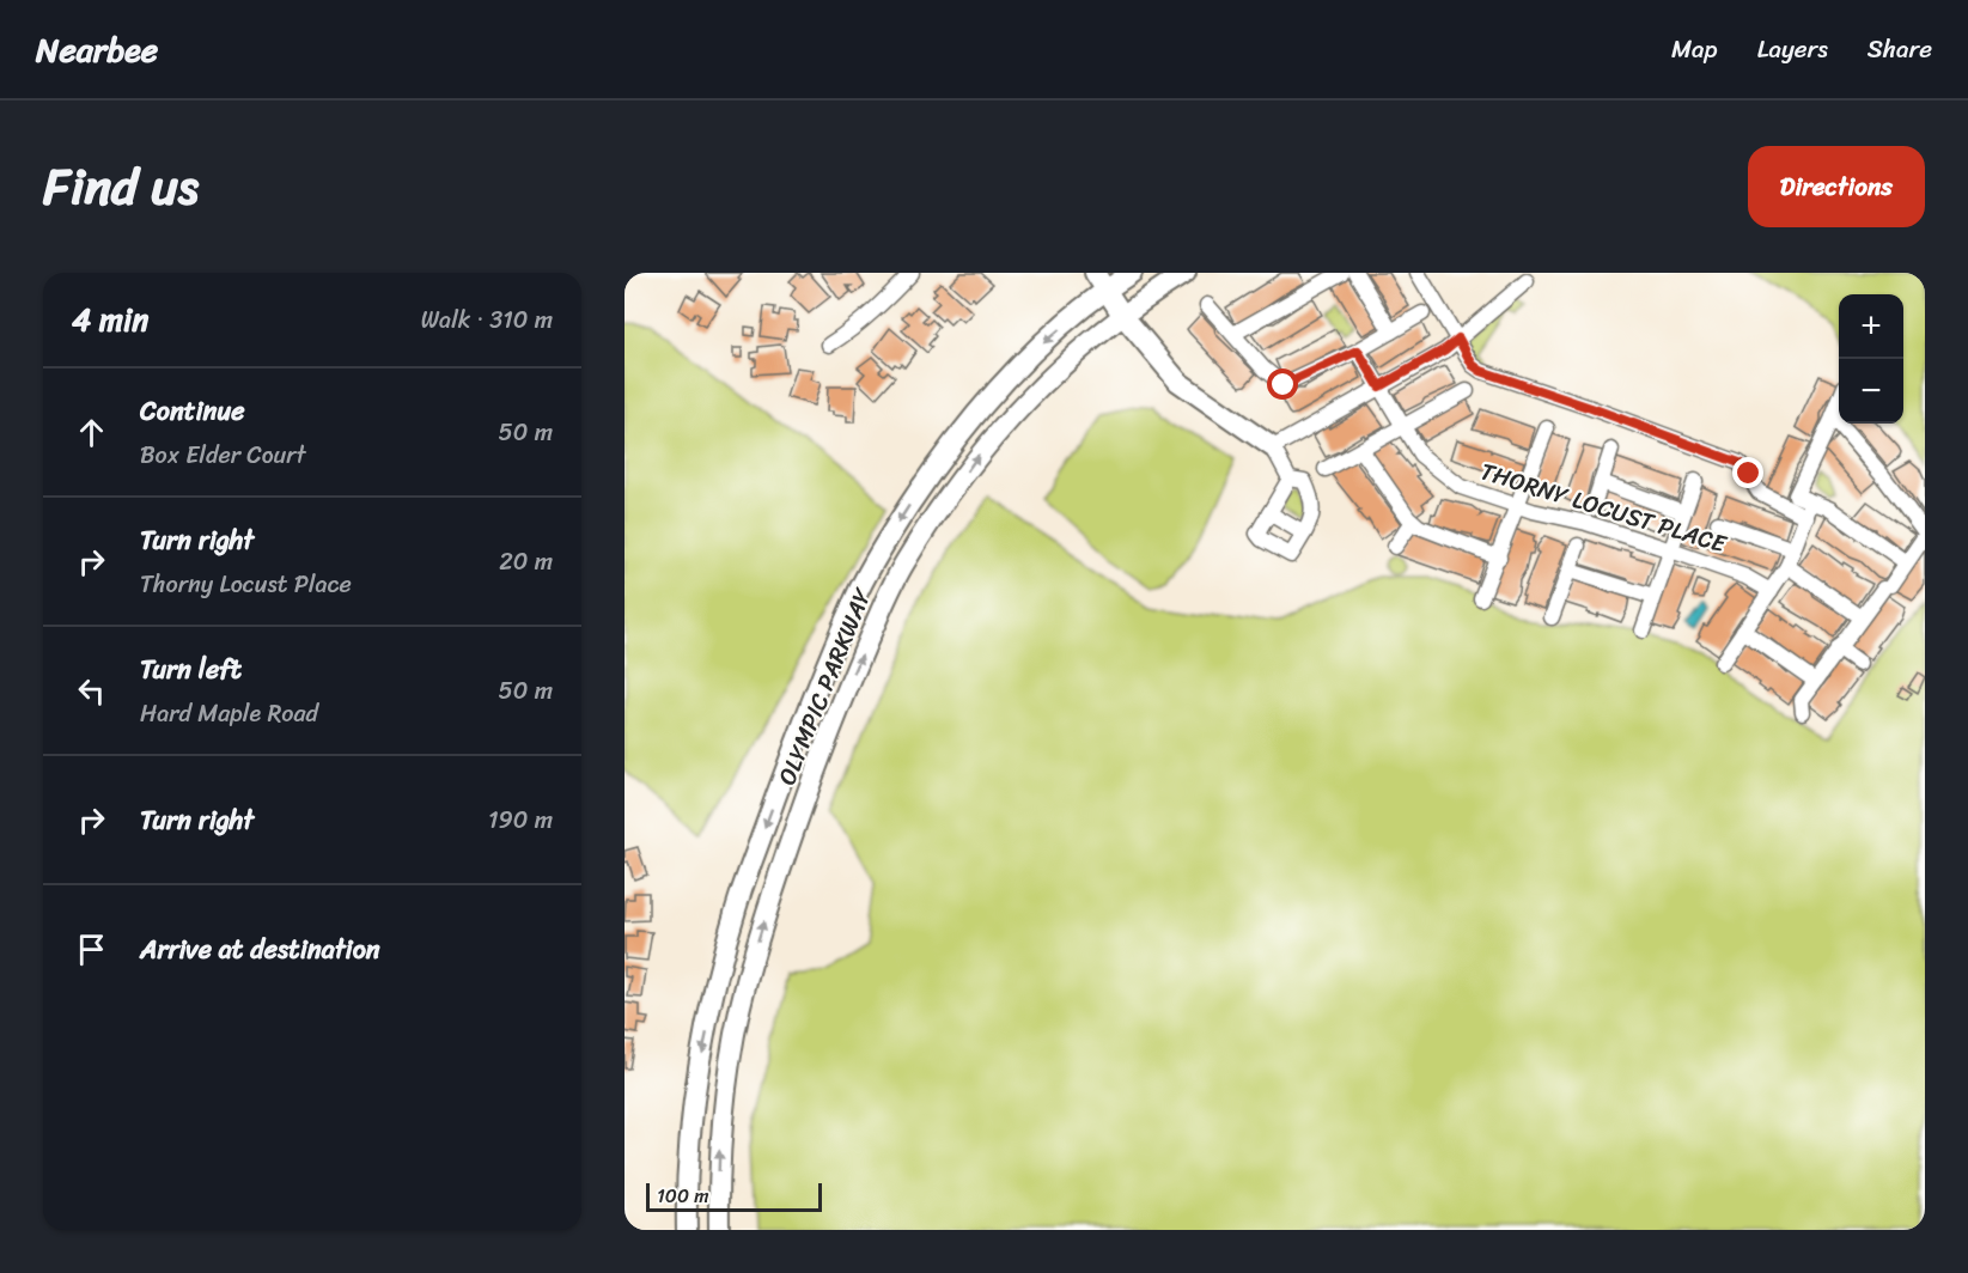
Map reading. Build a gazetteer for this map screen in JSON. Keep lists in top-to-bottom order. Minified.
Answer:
{"streets":{"main road":["OLYMPIC PARKWAY"],"street":["THORNY LOCUST PLACE"]},"scale_bar":"100 m","page":{"header":"Nearbee","nav":["Map","Layers","Share"],"title":"Find us","buttons":"Directions","heading":["4 min","Walk · 310 m"],"map_buttons":["+","−"],"list":[["Continue","Box Elder Court","50 m"],["Turn right","Thorny Locust Place","20 m"],["Turn left","Hard Maple Road","50 m"],["Turn right","190 m"],"Arrive at destination"],"scale":"100 m"}}
